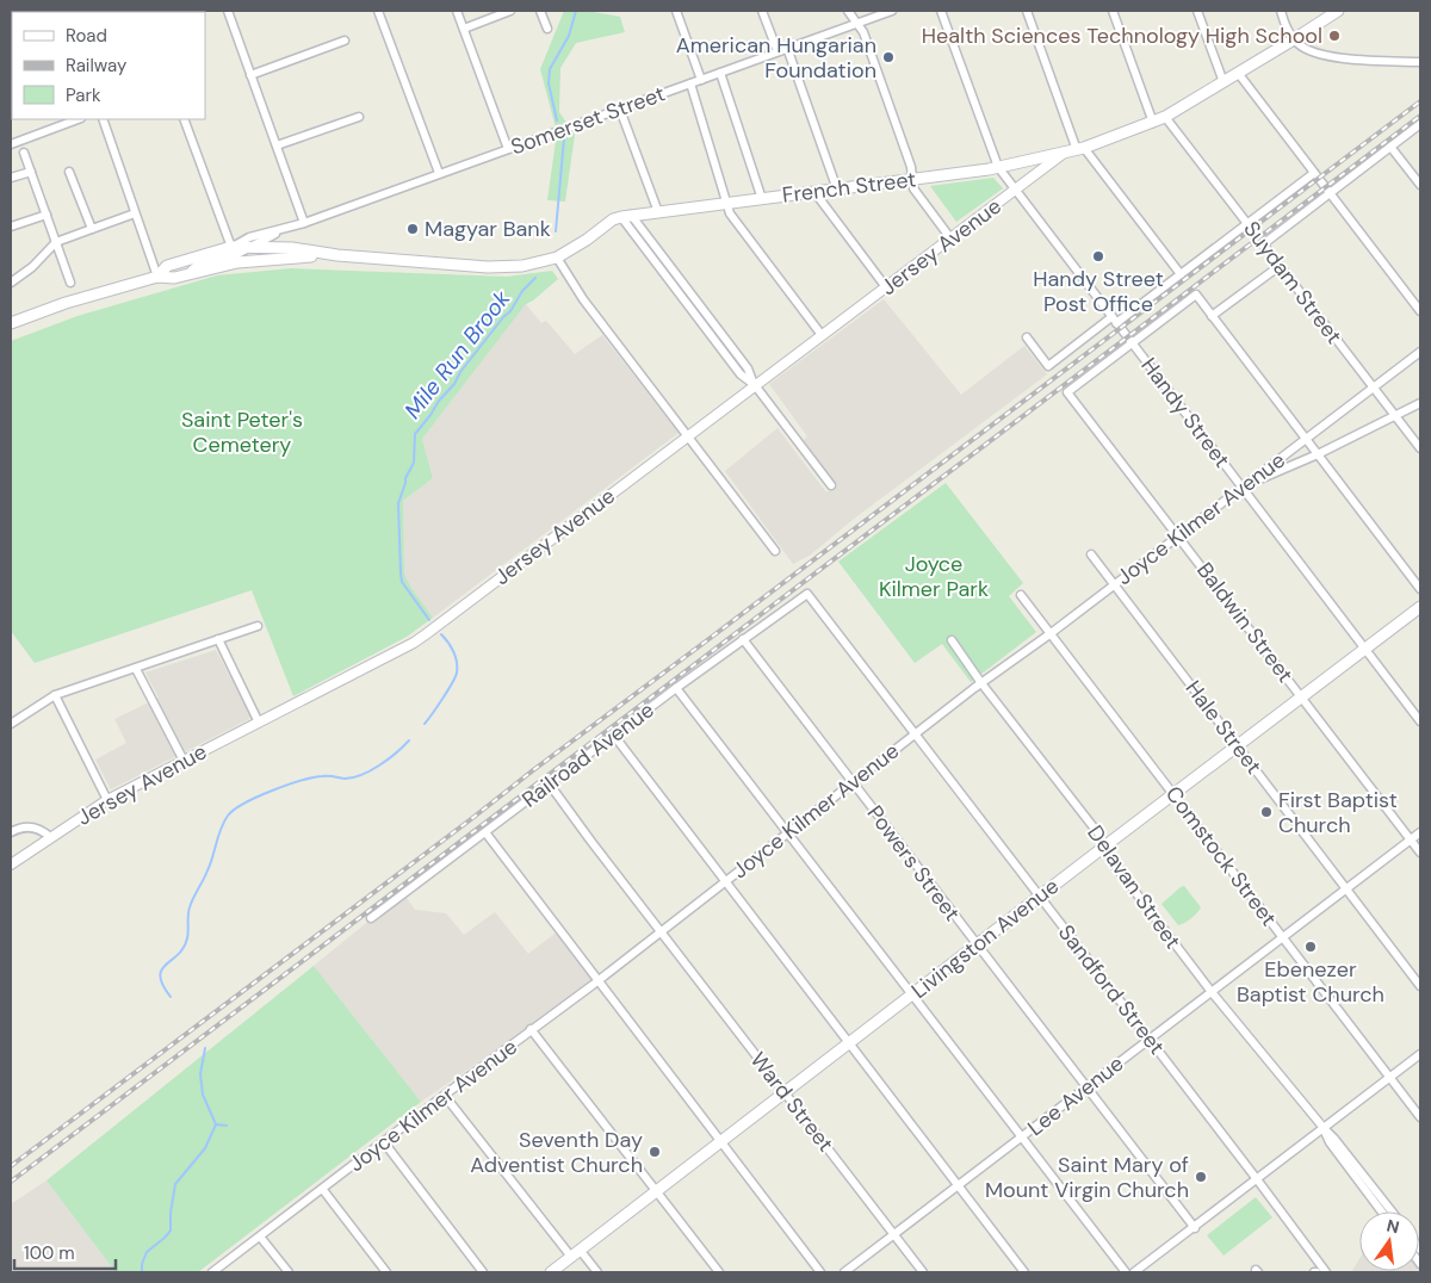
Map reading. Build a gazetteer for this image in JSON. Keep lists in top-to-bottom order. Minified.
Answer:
{"streets":{"main road":["Somerset Street","French Street","Livingston Avenue"],"street":["Jersey Avenue","Suydam Street","Handy Street","Joyce Kilmer Avenue","Baldwin Street","Hale Street","Railroad Avenue","Comstock Street","Powers Street","Delavan Street","Sandford Street","Lee Avenue","Ward Street"]},"crossings":[["Somerset Street","French Street"],["French Street","Jersey Avenue"],["French Street","Suydam Street"],["French Street","Handy Street"],["Jersey Avenue","Handy Street"],["Suydam Street","Joyce Kilmer Avenue"],["Handy Street","Joyce Kilmer Avenue"],["Handy Street","Baldwin Street"],["Handy Street","Livingston Avenue"],["Joyce Kilmer Avenue","Baldwin Street"],["Joyce Kilmer Avenue","Hale Street"],["Joyce Kilmer Avenue","Comstock Street"],["Joyce Kilmer Avenue","Powers Street"],["Joyce Kilmer Avenue","Delavan Street"],["Joyce Kilmer Avenue","Sandford Street"],["Joyce Kilmer Avenue","Ward Street"],["Baldwin Street","Livingston Avenue"],["Baldwin Street","Lee Avenue"],["Hale Street","Livingston Avenue"],["Hale Street","Lee Avenue"],["Railroad Avenue","Powers Street"],["Railroad Avenue","Sandford Street"],["Railroad Avenue","Ward Street"],["Comstock Street","Livingston Avenue"],["Comstock Street","Lee Avenue"],["Powers Street","Livingston Avenue"],["Powers Street","Lee Avenue"],["Delavan Street","Livingston Avenue"],["Delavan Street","Lee Avenue"],["Livingston Avenue","Sandford Street"],["Livingston Avenue","Ward Street"],["Sandford Street","Lee Avenue"],["Lee Avenue","Ward Street"]],"water":["Mile Run Brook"],"parks":["Saint Peter's Cemetery","Joyce Kilmer Park"],"places":["Health Sciences Technology High School","American Hungarian Foundation","Magyar Bank","Handy Street Post Office","First Baptist Church","Ebenezer Baptist Church","Seventh Day Adventist Church","Saint Mary of Mount Virgin Church"],"legend":["Road","Railway","Park"],"scale_bar":"100 m","north":"top"}
